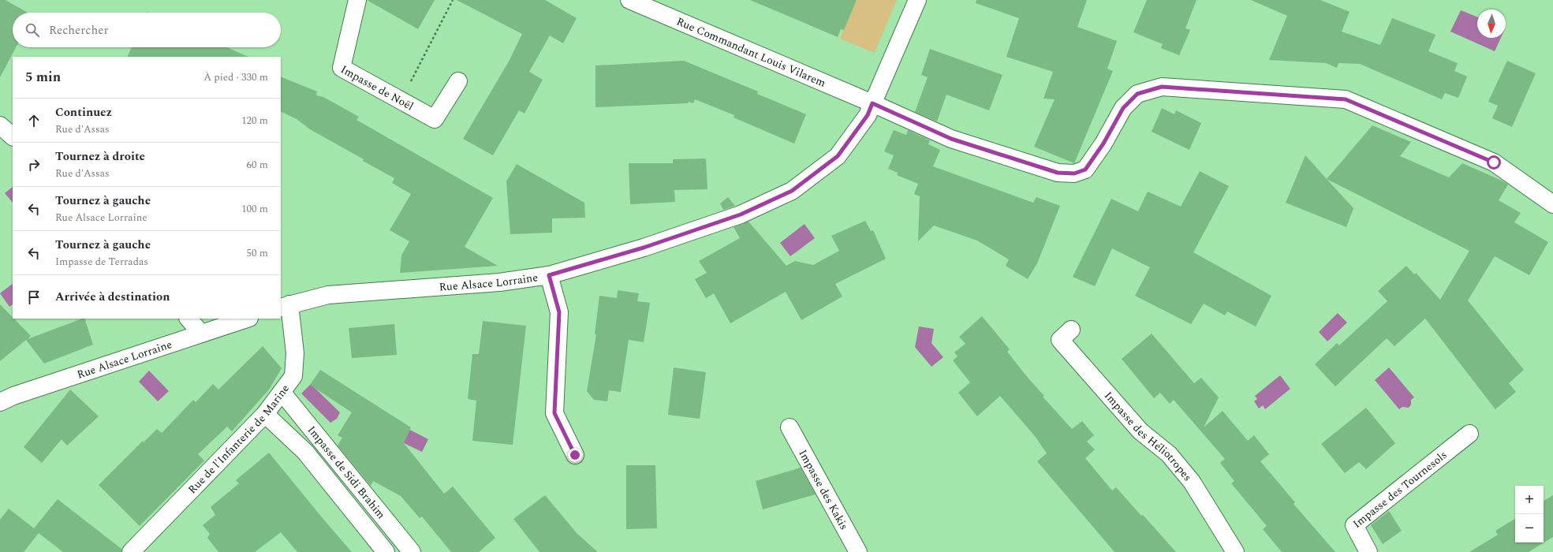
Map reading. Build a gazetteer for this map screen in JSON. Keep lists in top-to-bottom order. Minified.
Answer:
{"streets":{"street":["Rue Commandant Louis Vilarem","Impasse de Noël","Rue Alsace Lorraine","Impasse des Héliotropes","Rue de l'Infanterie de Marine","Impasse de Sidi Brahim","Impasse des Kakis","Impasse des Tournesols"]},"crossings":[["Rue Commandant Louis Vilarem","Rue Alsace Lorraine"],["Rue Alsace Lorraine","Rue de l'Infanterie de Marine"],["Rue de l'Infanterie de Marine","Impasse de Sidi Brahim"]],"north":"bottom","page":{"search":"Rechercher","heading":["5 min","À pied · 330 m"],"list":[["Continuez","Rue d'Assas","120 m"],["Tournez à droite","Rue d'Assas","60 m"],["Tournez à gauche","Rue Alsace Lorraine","100 m"],["Tournez à gauche","Impasse de Terradas","50 m"],"Arrivée à destination"],"map_buttons":["+","−"]}}
